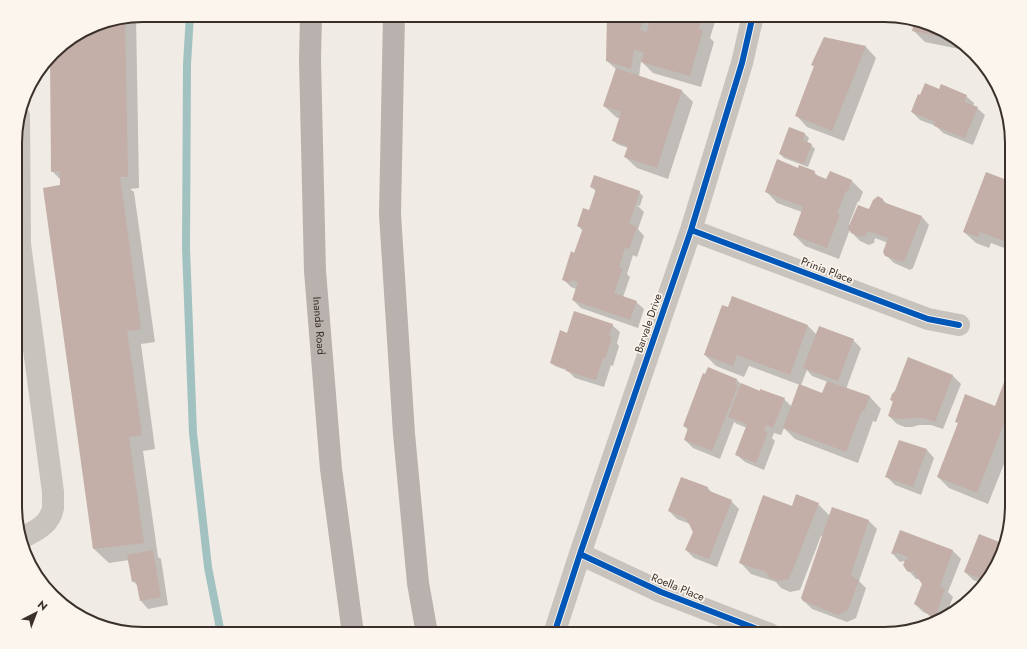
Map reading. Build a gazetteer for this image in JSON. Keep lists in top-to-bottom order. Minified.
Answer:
{"streets":{"main road":["Inanda Road"],"street":["Prinia Place","Barvale Drive","Roella Place"]},"crossings":[["Prinia Place","Barvale Drive"],["Barvale Drive","Roella Place"]],"north":"top right"}
